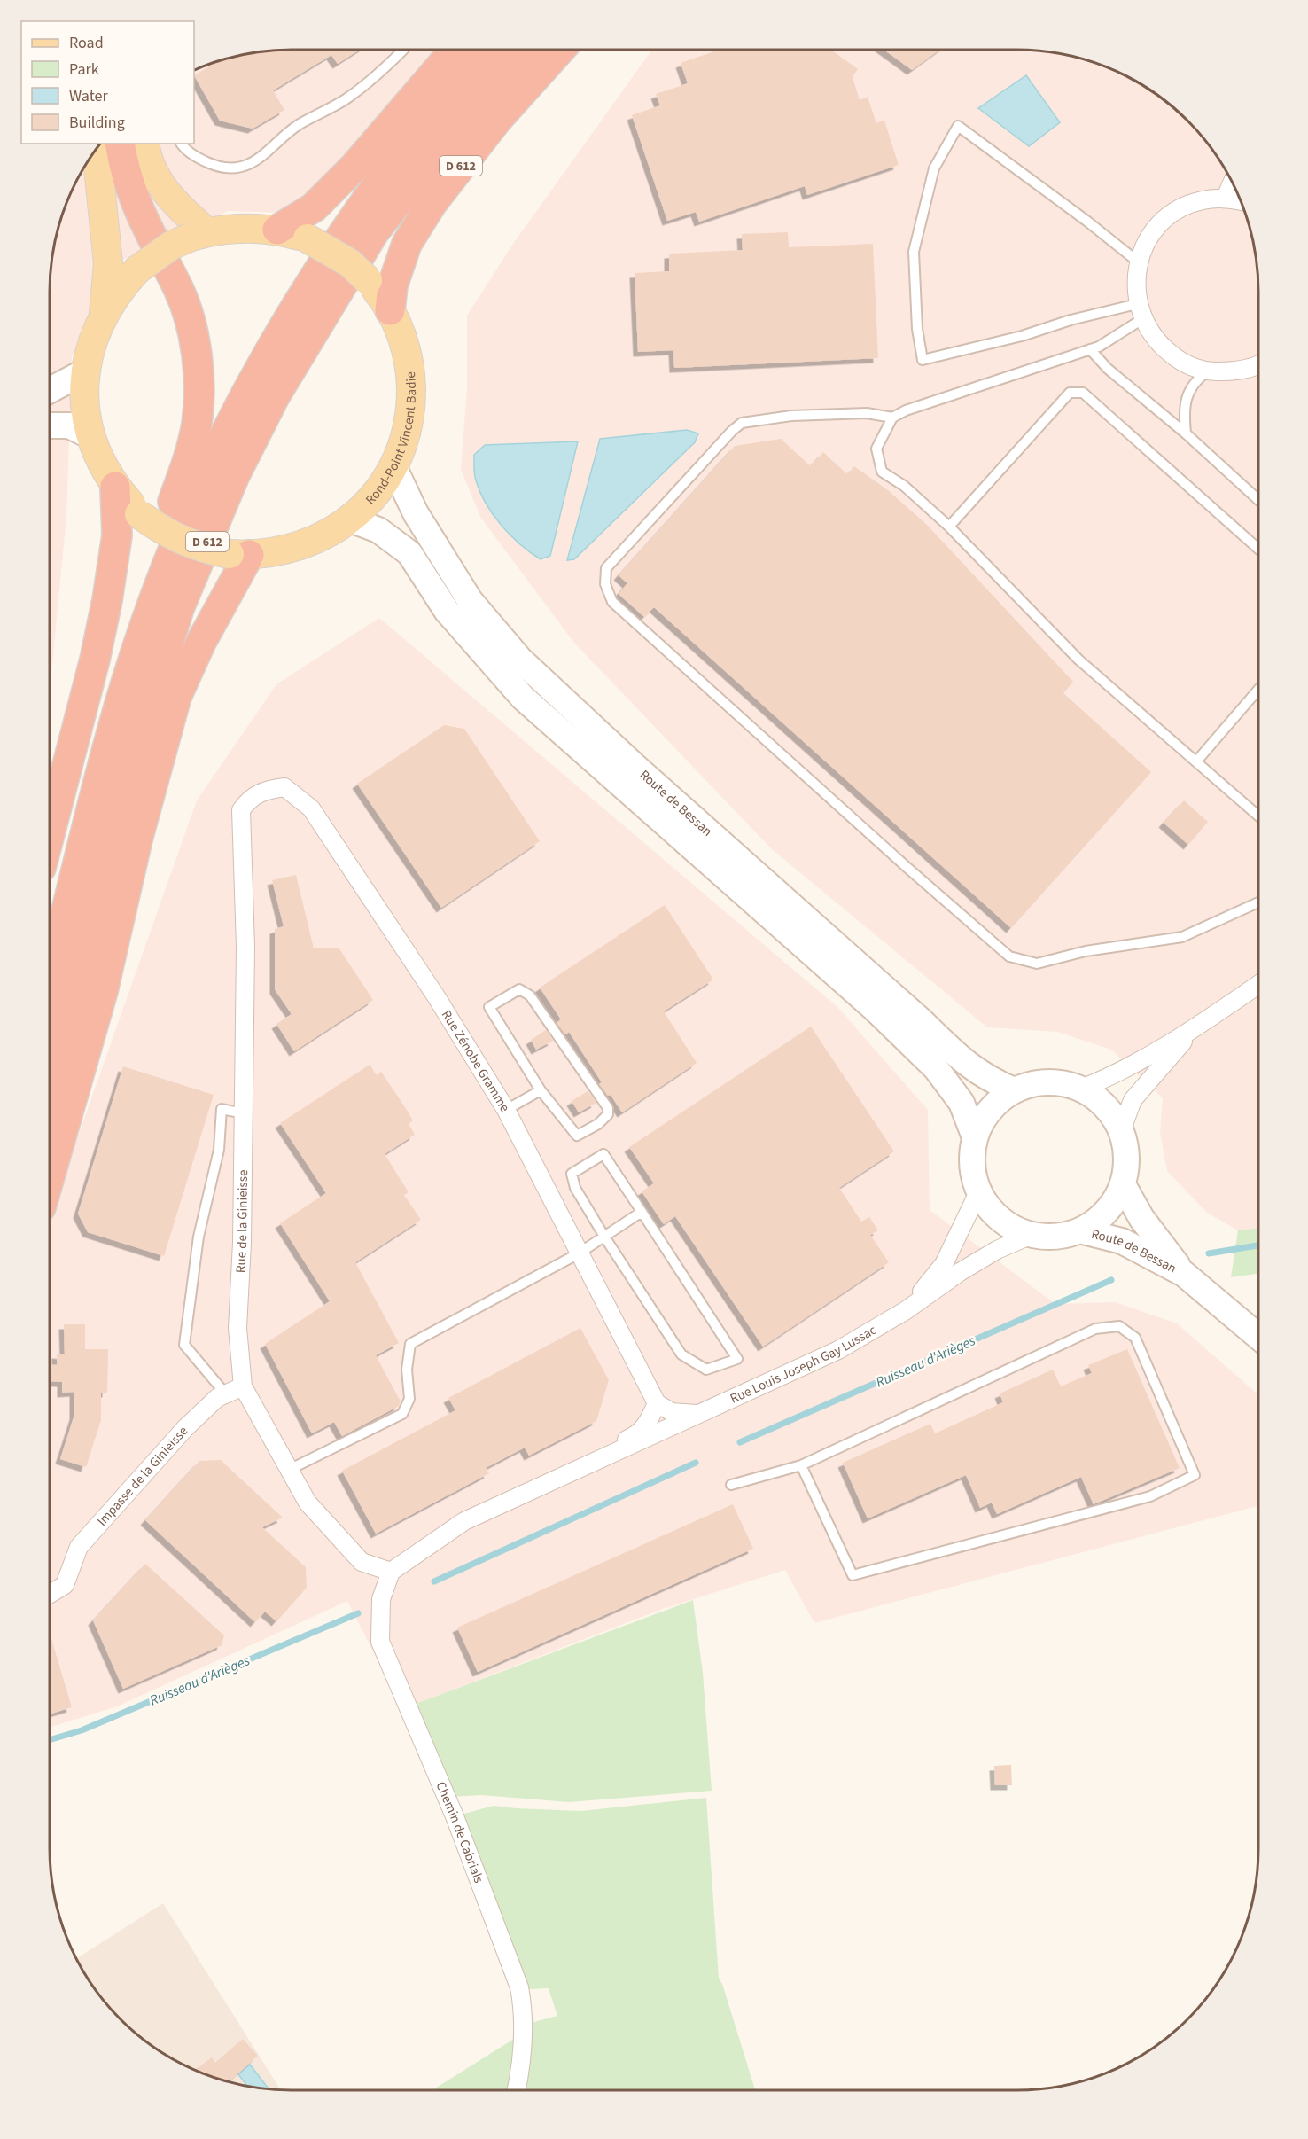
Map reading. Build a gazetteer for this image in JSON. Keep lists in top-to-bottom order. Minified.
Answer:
{"streets":{"highway":["D 612"],"main road":["Rond-Point Vincent Badie"],"street":["Route de Bessan","Rue Zénobe Gramme","Rue de la Ginieisse","Rue Louis Joseph Gay Lussac","Impasse de la Ginieisse","Chemin de Cabrials"]},"crossings":[["D 612","Rond-Point Vincent Badie"],["Rond-Point Vincent Badie","Route de Bessan"],["Route de Bessan","Rue Louis Joseph Gay Lussac"],["Rue Zénobe Gramme","Rue de la Ginieisse"],["Rue Zénobe Gramme","Rue Louis Joseph Gay Lussac"],["Rue de la Ginieisse","Rue Louis Joseph Gay Lussac"],["Rue de la Ginieisse","Impasse de la Ginieisse"],["Rue de la Ginieisse","Chemin de Cabrials"],["Rue Louis Joseph Gay Lussac","Chemin de Cabrials"]],"water":["Ruisseau d'Arièges"],"legend":["Road","Park","Water","Building"]}
